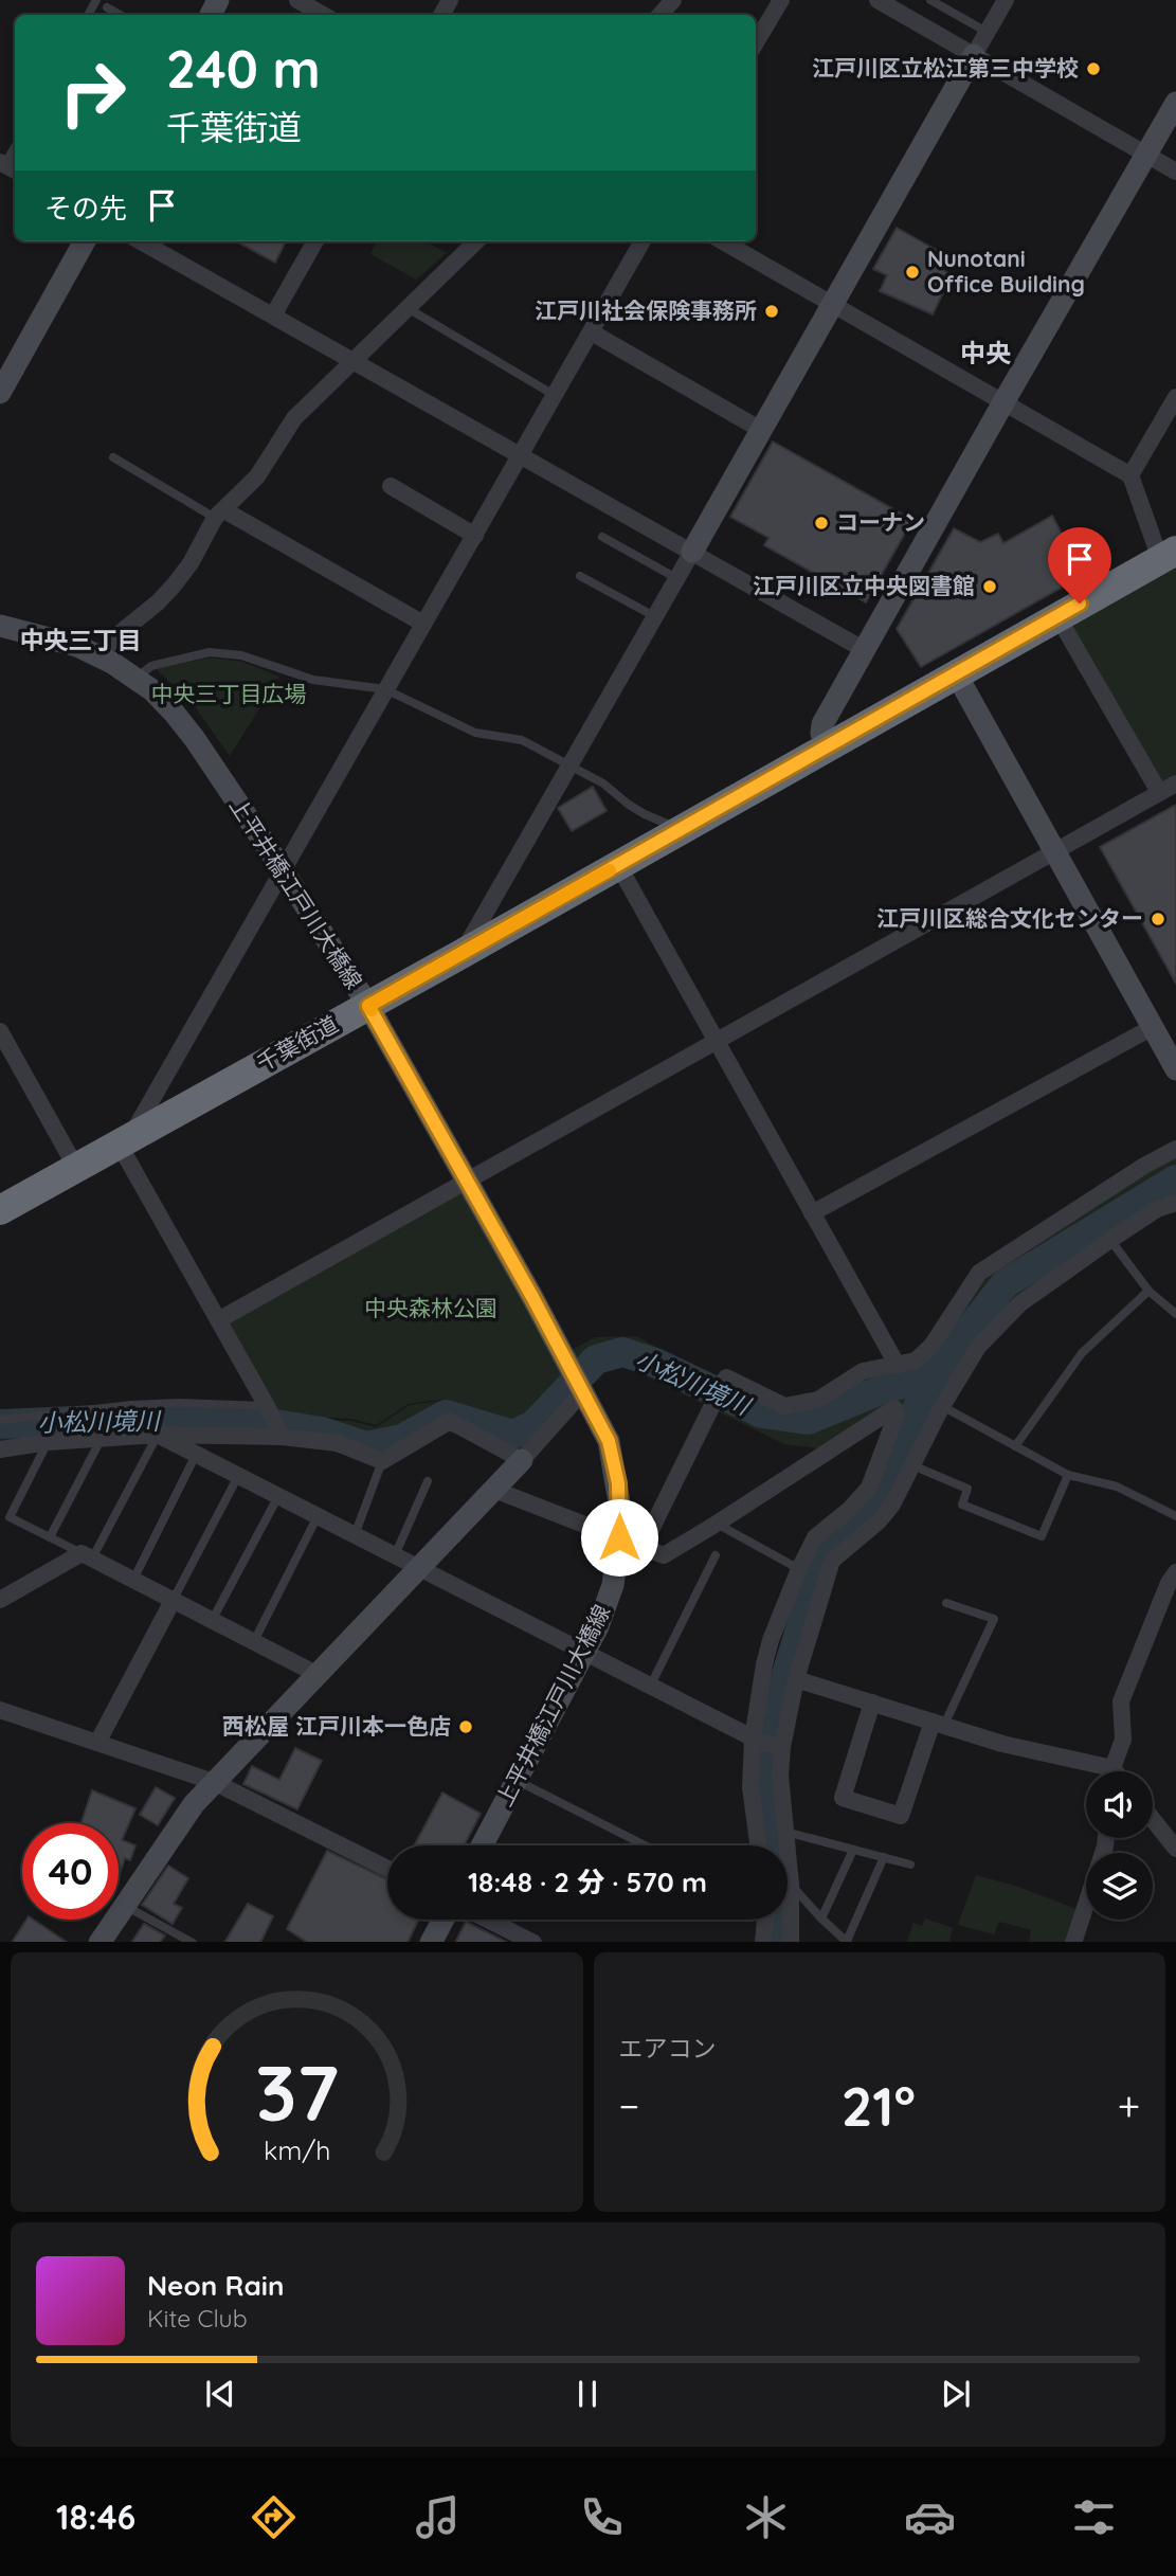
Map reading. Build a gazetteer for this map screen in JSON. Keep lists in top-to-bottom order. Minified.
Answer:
{"streets":{"highway":["千葉街道"],"street":["上平井橋江戸川大橋線"]},"crossings":[["上平井橋江戸川大橋線","千葉街道"]],"districts":["中央","中央三丁目"],"water":["小松川境川"],"parks":["中央三丁目広場","中央森林公園"],"places":["江戸川区立松江第三中学校","Nunotani Office Building","江戸川社会保険事務所","コーナン","江戸川区立中央図書館","江戸川区総合文化センター","西松屋 江戸川本一色店"],"page":{"turn":["240 m","千葉街道"],"then":"その先","limit":"40","trip":"18:48 · 2 分 · 570 m","tile":"エアコン","heat":["−","21°","+"],"song":["Neon Rain","Kite Club"],"tabs":"18:46","gauge":["37","km/h"]}}
